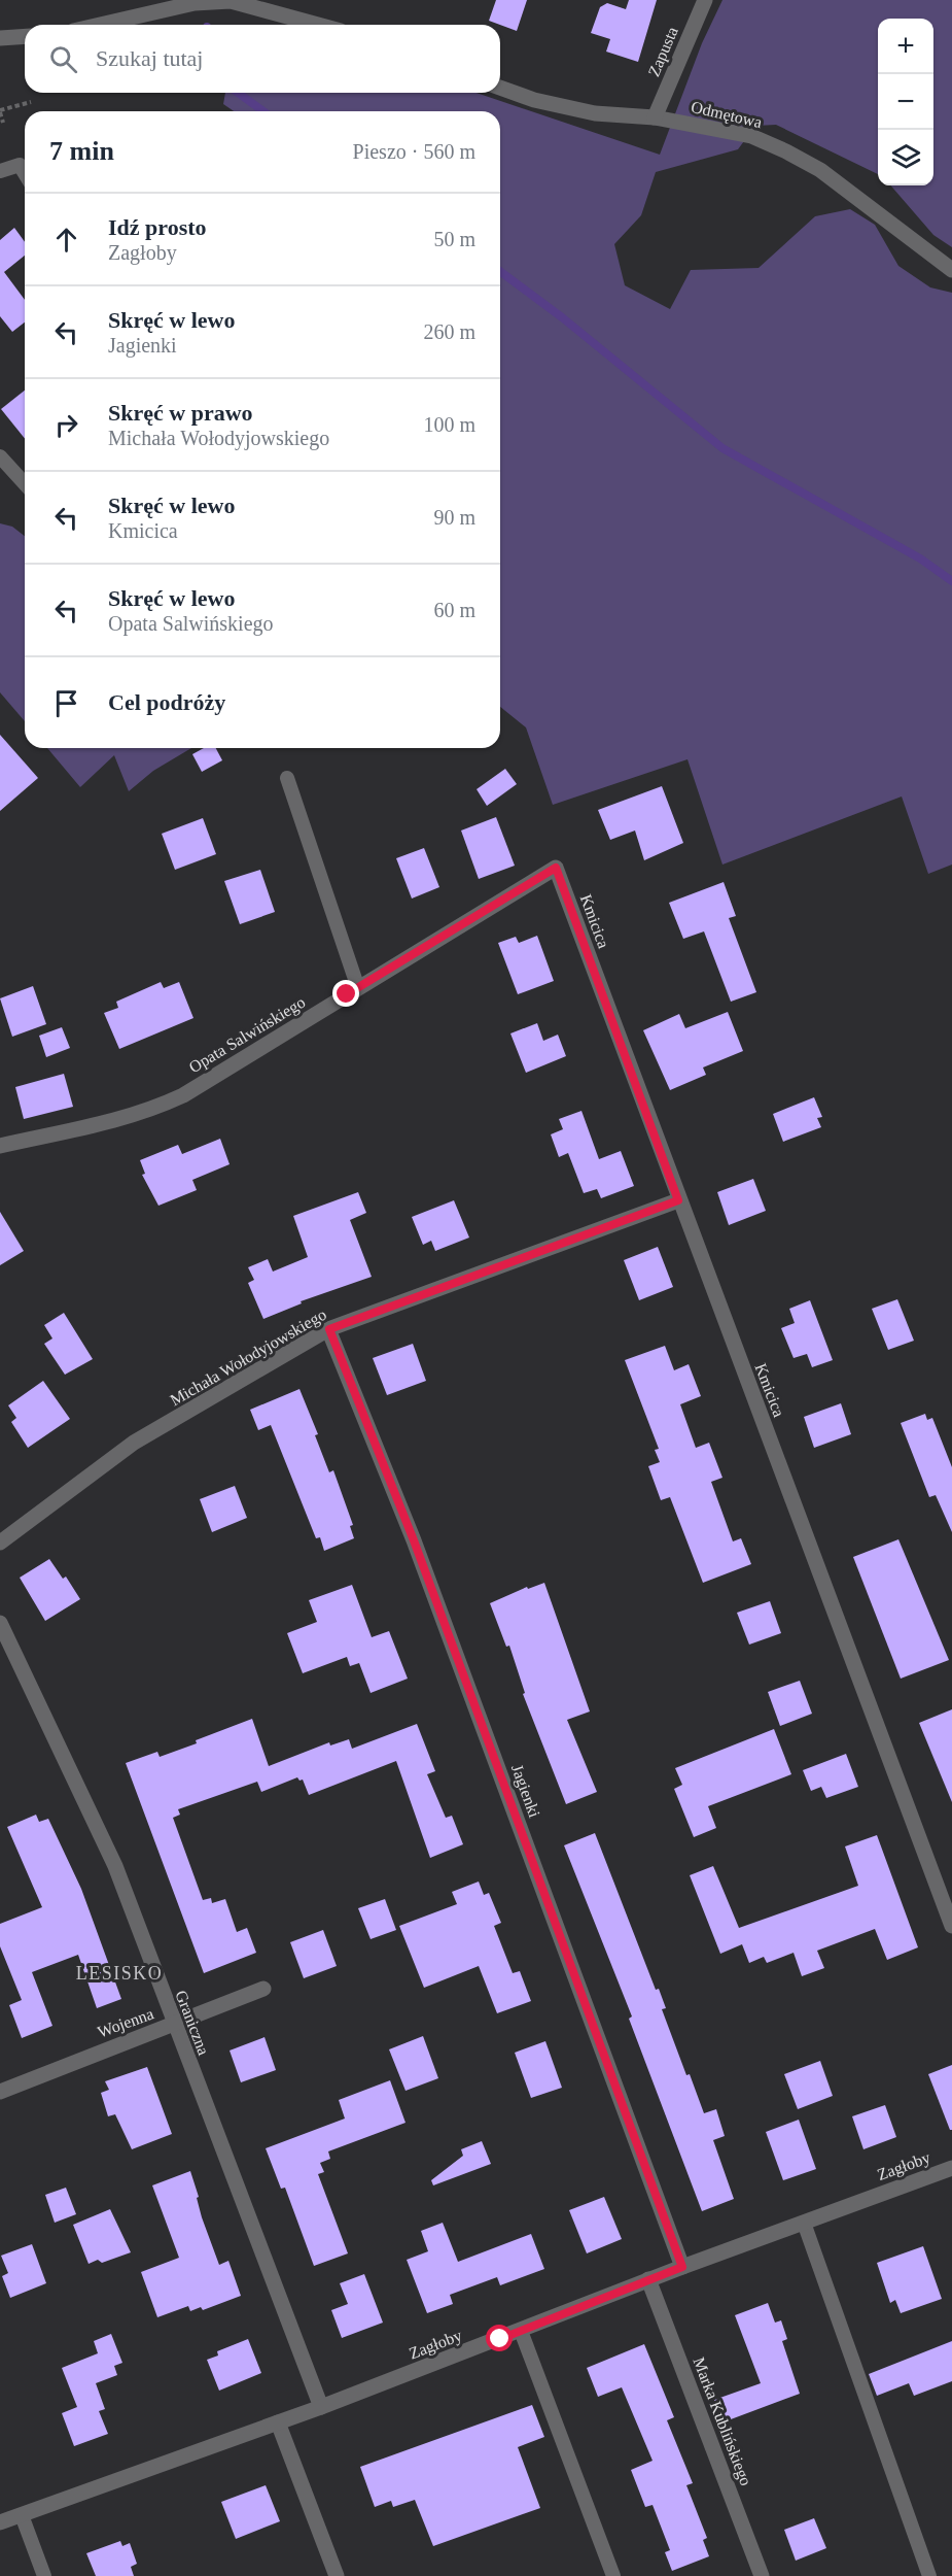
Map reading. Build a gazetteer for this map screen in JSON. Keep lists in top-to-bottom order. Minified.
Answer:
{"streets":{"street":["Zapusta","Odmętowa","Kmicica","Opata Salwińskiego","Michała Wołodyjowskiego","Jagienki","Wojenna","Graniczna","Zagłoby","Marka Kublińskiego"]},"crossings":[["Zapusta","Odmętowa"],["Kmicica","Opata Salwińskiego"],["Kmicica","Michała Wołodyjowskiego"],["Michała Wołodyjowskiego","Jagienki"],["Jagienki","Zagłoby"],["Wojenna","Graniczna"],["Graniczna","Zagłoby"],["Zagłoby","Marka Kublińskiego"]],"districts":["LESISKO"],"page":{"map_buttons":["+","−"],"search":"Szukaj tutaj","heading":["7 min","Pieszo · 560 m"],"list":[["Idź prosto","Zagłoby","50 m"],["Skręć w lewo","Jagienki","260 m"],["Skręć w prawo","Michała Wołodyjowskiego","100 m"],["Skręć w lewo","Kmicica","90 m"],["Skręć w lewo","Opata Salwińskiego","60 m"],"Cel podróży"]}}
